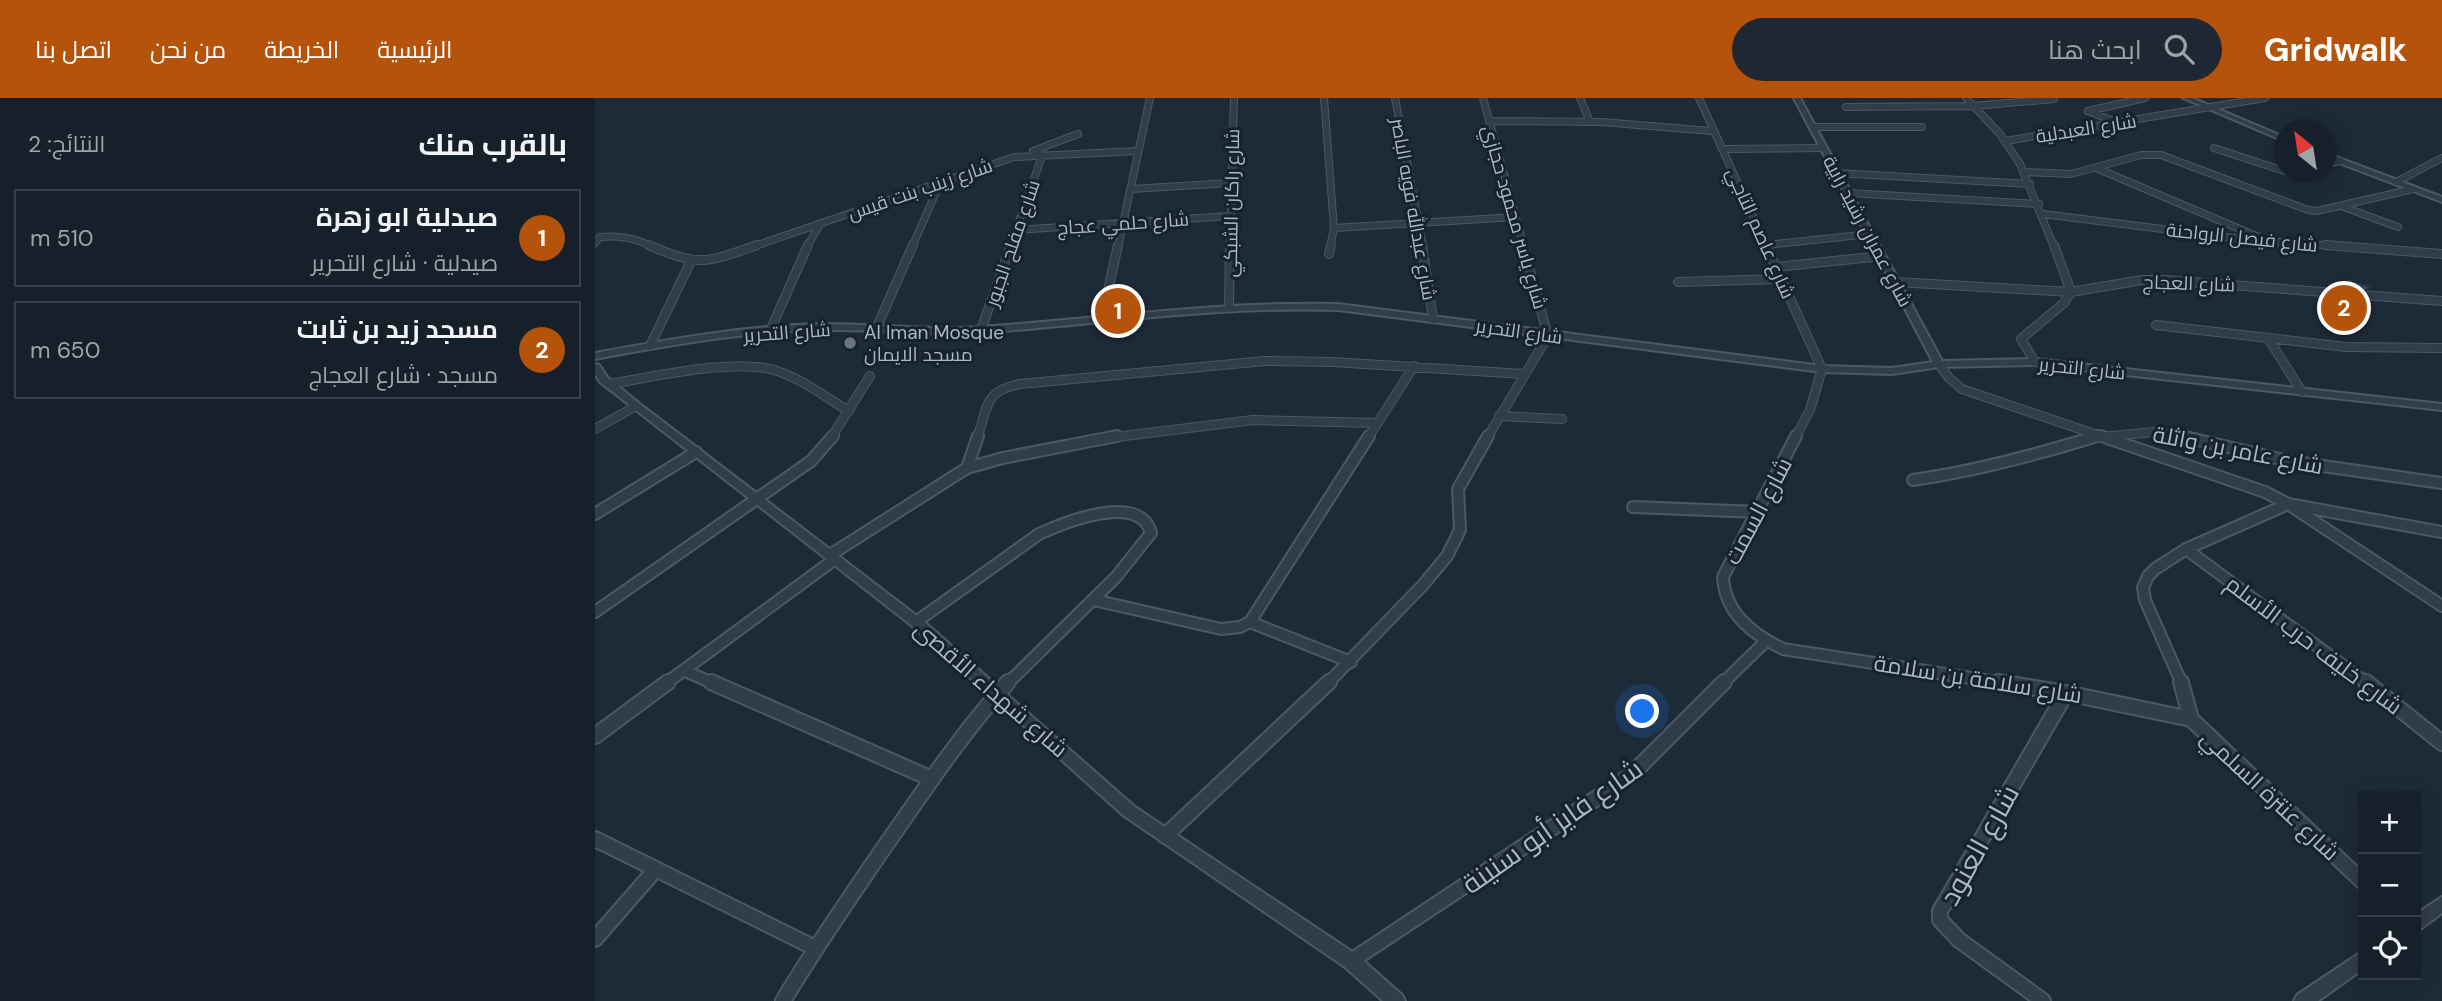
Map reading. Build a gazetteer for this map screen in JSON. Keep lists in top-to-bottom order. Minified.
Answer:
{"streets":{"street":["شارع العبدلية","شارع زينب بنت قيس","شارع راكان الشبكي","شارع عبدالله فويه الباصر","شارع ياسر محمود حجازي","شارع حلمي عجاج","شارع عمران رشيد رابية","شارع عاصم التاجي","شارع فيصل الرواحنة","شارع مفلح الجبور","شارع العجاج","شارع التحرير","شارع عامر بن واثلة","شارع السمت","شارع خليف حرب الأسلم","شارع سلامة بن سلامة","شارع شهداء الأقصى","شارع عنترة السلمي","شارع فايز أبو سنينة","شارع العنود"]},"crossings":[["شارع زينب بنت قيس","شارع مفلح الجبور"],["شارع زينب بنت قيس","شارع التحرير"],["شارع راكان الشبكي","شارع حلمي عجاج"],["شارع راكان الشبكي","شارع التحرير"],["شارع عبدالله فويه الباصر","شارع التحرير"],["شارع ياسر محمود حجازي","شارع التحرير"],["شارع حلمي عجاج","شارع مفلح الجبور"],["شارع عمران رشيد رابية","شارع العجاج"],["شارع عمران رشيد رابية","شارع التحرير"],["شارع عاصم التاجي","شارع التحرير"],["شارع عاصم التاجي","شارع السمت"],["شارع مفلح الجبور","شارع التحرير"],["شارع التحرير","شارع السمت"],["شارع السمت","شارع سلامة بن سلامة"],["شارع السمت","شارع فايز أبو سنينة"],["شارع خليف حرب الأسلم","شارع عنترة السلمي"],["شارع سلامة بن سلامة","شارع عنترة السلمي"],["شارع سلامة بن سلامة","شارع فايز أبو سنينة"],["شارع سلامة بن سلامة","شارع العنود"],["شارع شهداء الأقصى","شارع فايز أبو سنينة"]],"places":["Al Iman Mosque مسجد الايمان"],"north":"top left","page":{"header":"Gridwalk","search":"ابحث هنا","nav":["الرئيسية","الخريطة","من نحن","اتصل بنا"],"heading":["بالقرب منك","النتائج: 2"],"list":[{"mark":"1","name":"صيدلية ابو زهرة","note":"صيدلية · شارع التحرير","value":"510 m"},{"mark":"2","name":"مسجد زيد بن ثابت","note":"مسجد · شارع العجاج","value":"650 m"}],"pins":["2","1"],"map_buttons":["+","−"]}}
